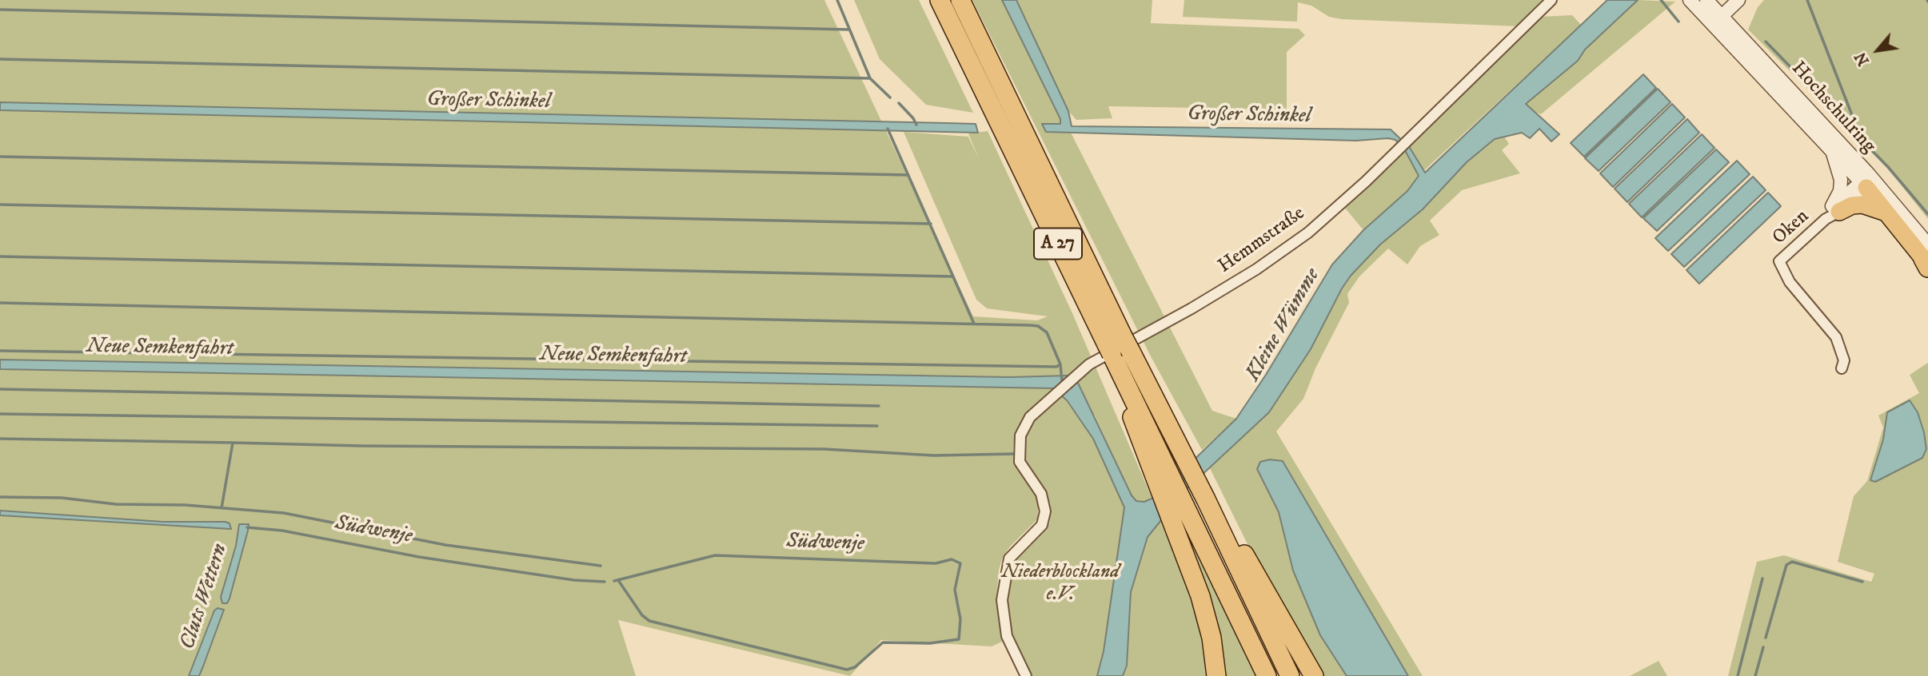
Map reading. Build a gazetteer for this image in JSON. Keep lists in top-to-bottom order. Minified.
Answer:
{"streets":{"highway":["A 27"],"street":["Hochschulring","Oken","Hemmstraße"]},"crossings":[["Hochschulring","Oken"]],"water":["Großer Schinkel","Kleine Wümme","Neue Semkenfahrt","Südwenje","Cluts Wettern"],"parks":["Niederblockland e.V."],"north":"bottom left"}
